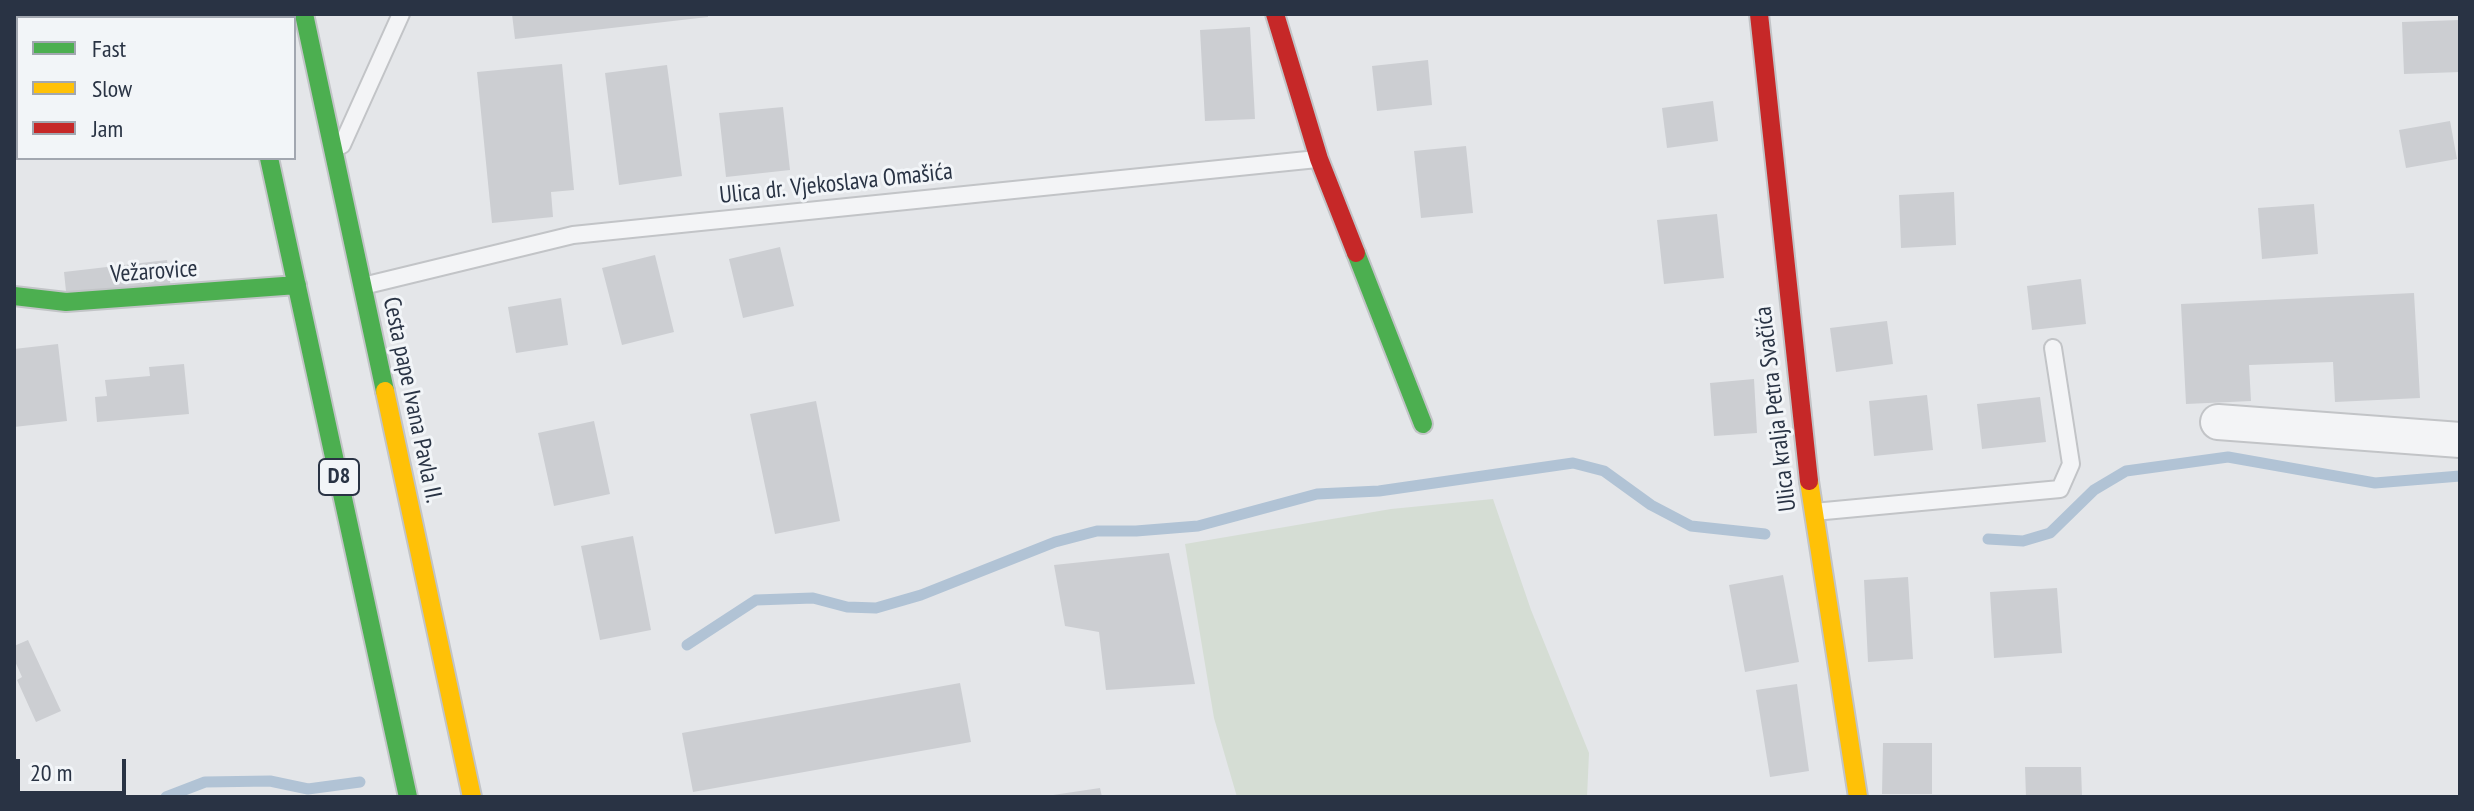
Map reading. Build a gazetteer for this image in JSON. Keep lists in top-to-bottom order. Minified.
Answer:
{"streets":{"street":["Vežarovice","Cesta pape Ivana Pavla II.","Ulica kralja Petra Svačića","D8"],"lane":["Ulica dr. Vjekoslava Omašića"]},"crossings":[["Ulica dr. Vjekoslava Omašića","Cesta pape Ivana Pavla II."],["Vežarovice","D8"]],"legend":["Fast","Slow","Jam"],"scale_bar":"20 m"}
